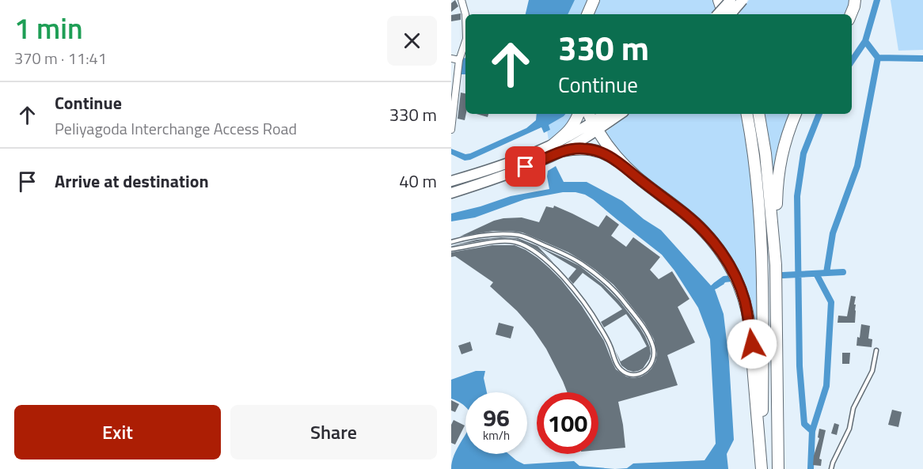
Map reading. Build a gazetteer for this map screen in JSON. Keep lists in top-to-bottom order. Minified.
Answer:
{"page":{"heading":["1 min","370 m · 11:41"],"turn":["330 m","Continue"],"list":[{"name":"Continue","note":"Peliyagoda Interchange Access Road","value":"330 m"},{"name":"Arrive at destination","value":"40 m"}],"speed":"96 km/h","limit":"100","buttons":["Exit","Share"]}}
